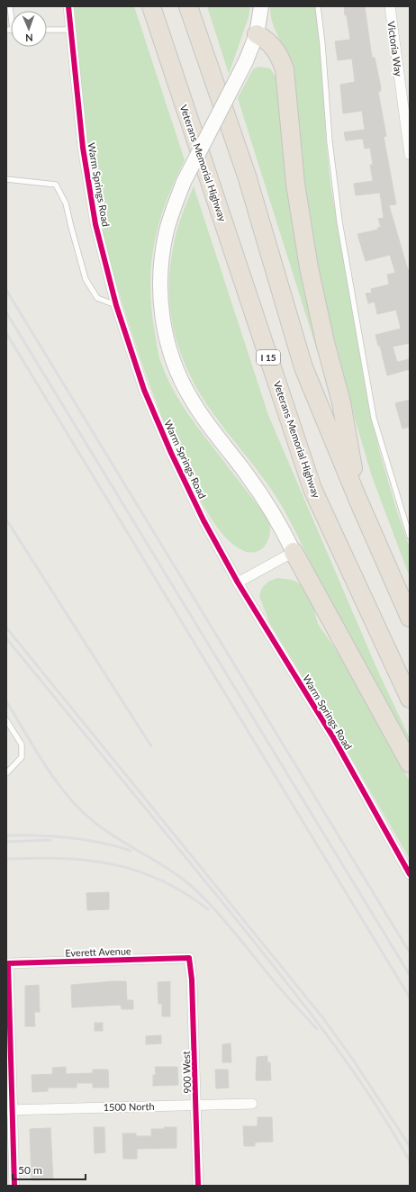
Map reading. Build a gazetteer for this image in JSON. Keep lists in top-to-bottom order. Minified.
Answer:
{"streets":{"highway":["Veterans Memorial Highway","I 15"],"street":["Victoria Way","Warm Springs Road","Everett Avenue","900 West","1500 North"]},"crossings":[["Everett Avenue","900 West"],["Everett Avenue","1500 North"],["900 West","1500 North"]],"scale_bar":"50 m","north":"bottom"}
